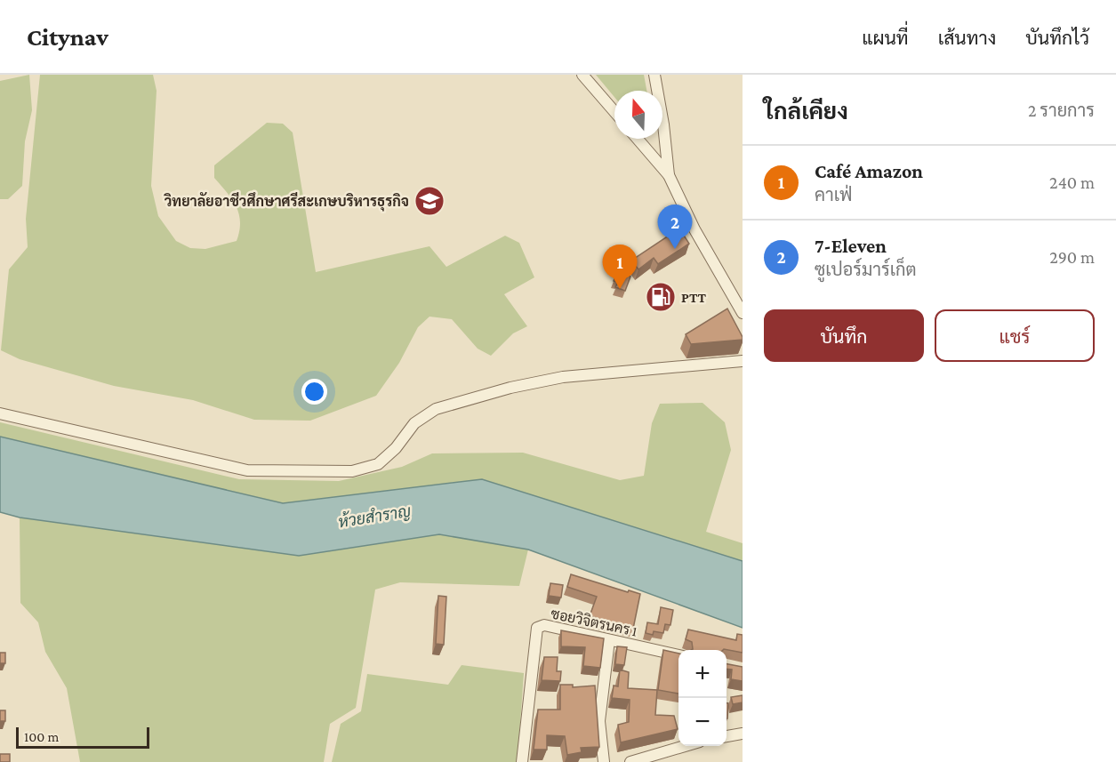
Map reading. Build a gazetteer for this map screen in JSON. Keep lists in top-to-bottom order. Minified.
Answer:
{"streets":{"street":["ซอยวิจิตรนคร 1"]},"water":["ห้วยสำราญ"],"places":{"school or university":["วิทยาลัยอาชีวศึกษาศรีสะเกษบริหารธุรกิจ"],"fuel station":["PTT"]},"scale_bar":"100 m","north":"top","page":{"header":"Citynav","nav":["แผนที่","เส้นทาง","บันทึกไว้"],"heading":["ใกล้เคียง","2 รายการ"],"list":[{"mark":"1","name":"Café Amazon","note":"คาเฟ่","value":"240 m"},{"mark":"2","name":"7-Eleven","note":"ซูเปอร์มาร์เก็ต","value":"290 m"}],"pins":["2","1"],"buttons":["บันทึก","แชร์"],"map_buttons":["+","−"],"scale":"100 m"}}
